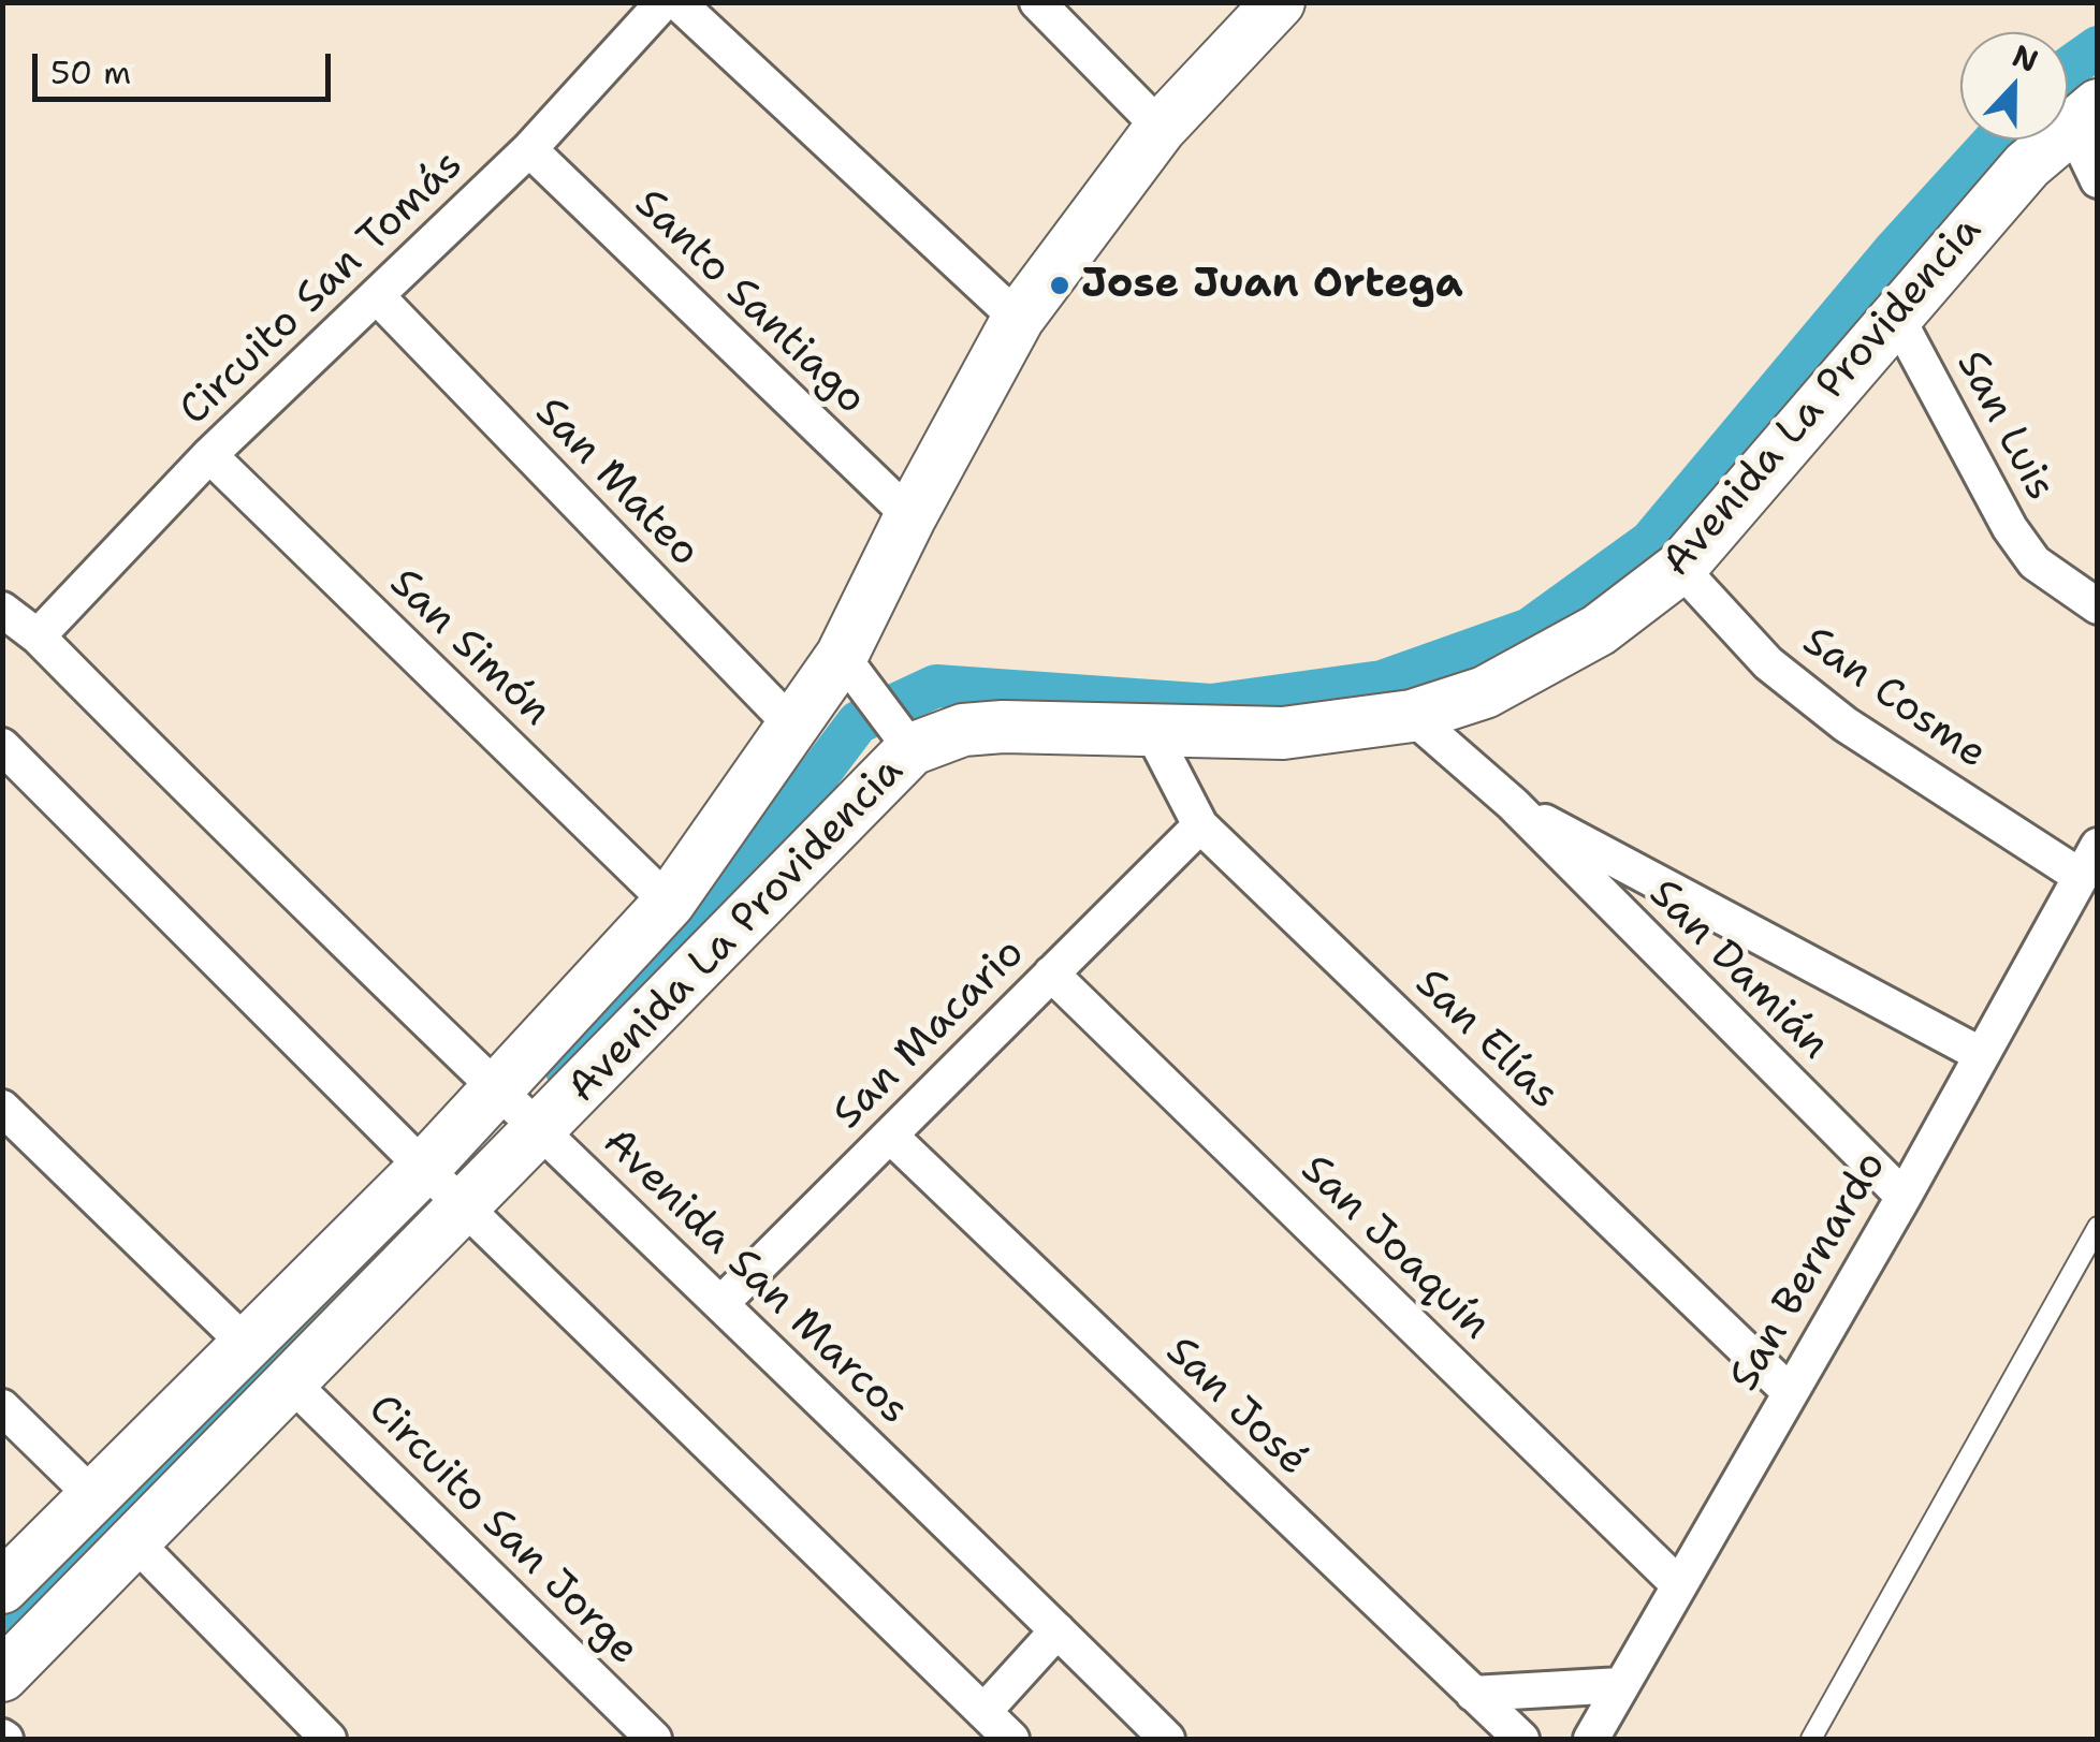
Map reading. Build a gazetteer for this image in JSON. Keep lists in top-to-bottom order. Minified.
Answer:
{"streets":{"street":["Circuito San Tomás","Santo Santiago","Avenida La Providencia","San Luis","San Mateo","San Simón","San Cosme","San Damián","San Macario","San Elías","San Joaquín","San Bernardo","Avenida San Marcos","San José","Circuito San Jorge"]},"crossings":[["Circuito San Tomás","Santo Santiago"],["Circuito San Tomás","San Mateo"],["Circuito San Tomás","San Simón"],["Circuito San Tomás","Avenida San Marcos"],["Santo Santiago","Avenida La Providencia"],["Avenida La Providencia","San Luis"],["Avenida La Providencia","San Mateo"],["Avenida La Providencia","San Simón"],["Avenida La Providencia","San Cosme"],["Avenida La Providencia","San Damián"],["Avenida La Providencia","San Elías"],["Avenida La Providencia","Avenida San Marcos"],["Avenida La Providencia","Circuito San Jorge"],["San Cosme","San Bernardo"],["San Damián","San Bernardo"],["San Macario","San Elías"],["San Macario","San Joaquín"],["San Macario","Avenida San Marcos"],["San Macario","San José"],["San Elías","San Bernardo"],["San Joaquín","San Bernardo"]],"places":["Jose Juan Ortega"],"scale_bar":"50 m","north":"top"}
